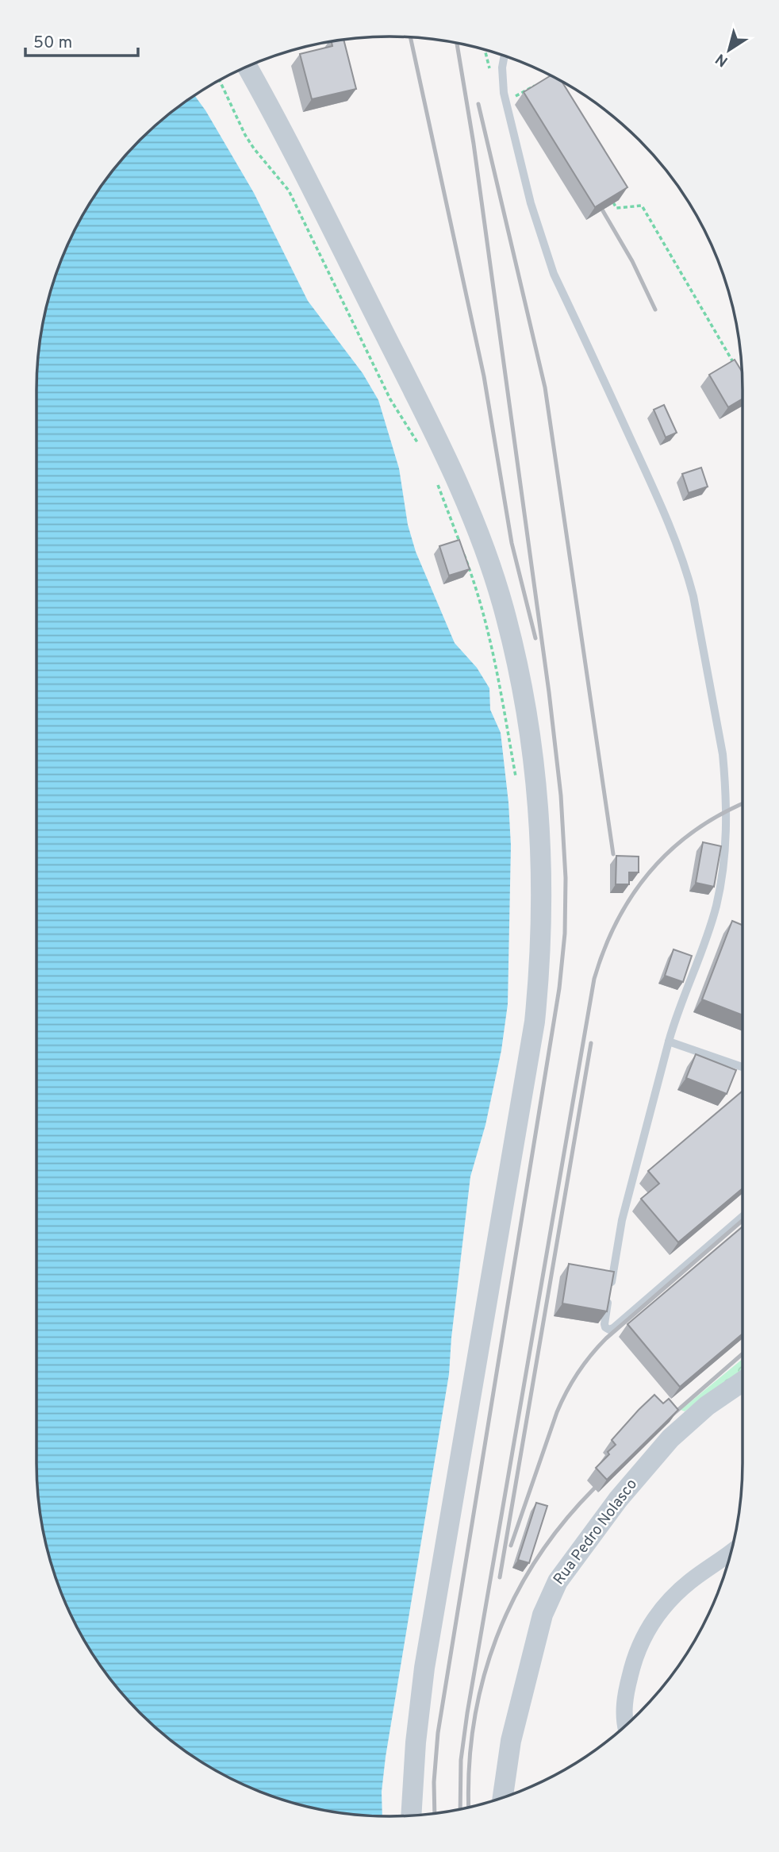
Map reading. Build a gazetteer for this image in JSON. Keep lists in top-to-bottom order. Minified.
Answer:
{"streets":{"street":["Rua Pedro Nolasco"]},"scale_bar":"50 m","north":"bottom left"}
